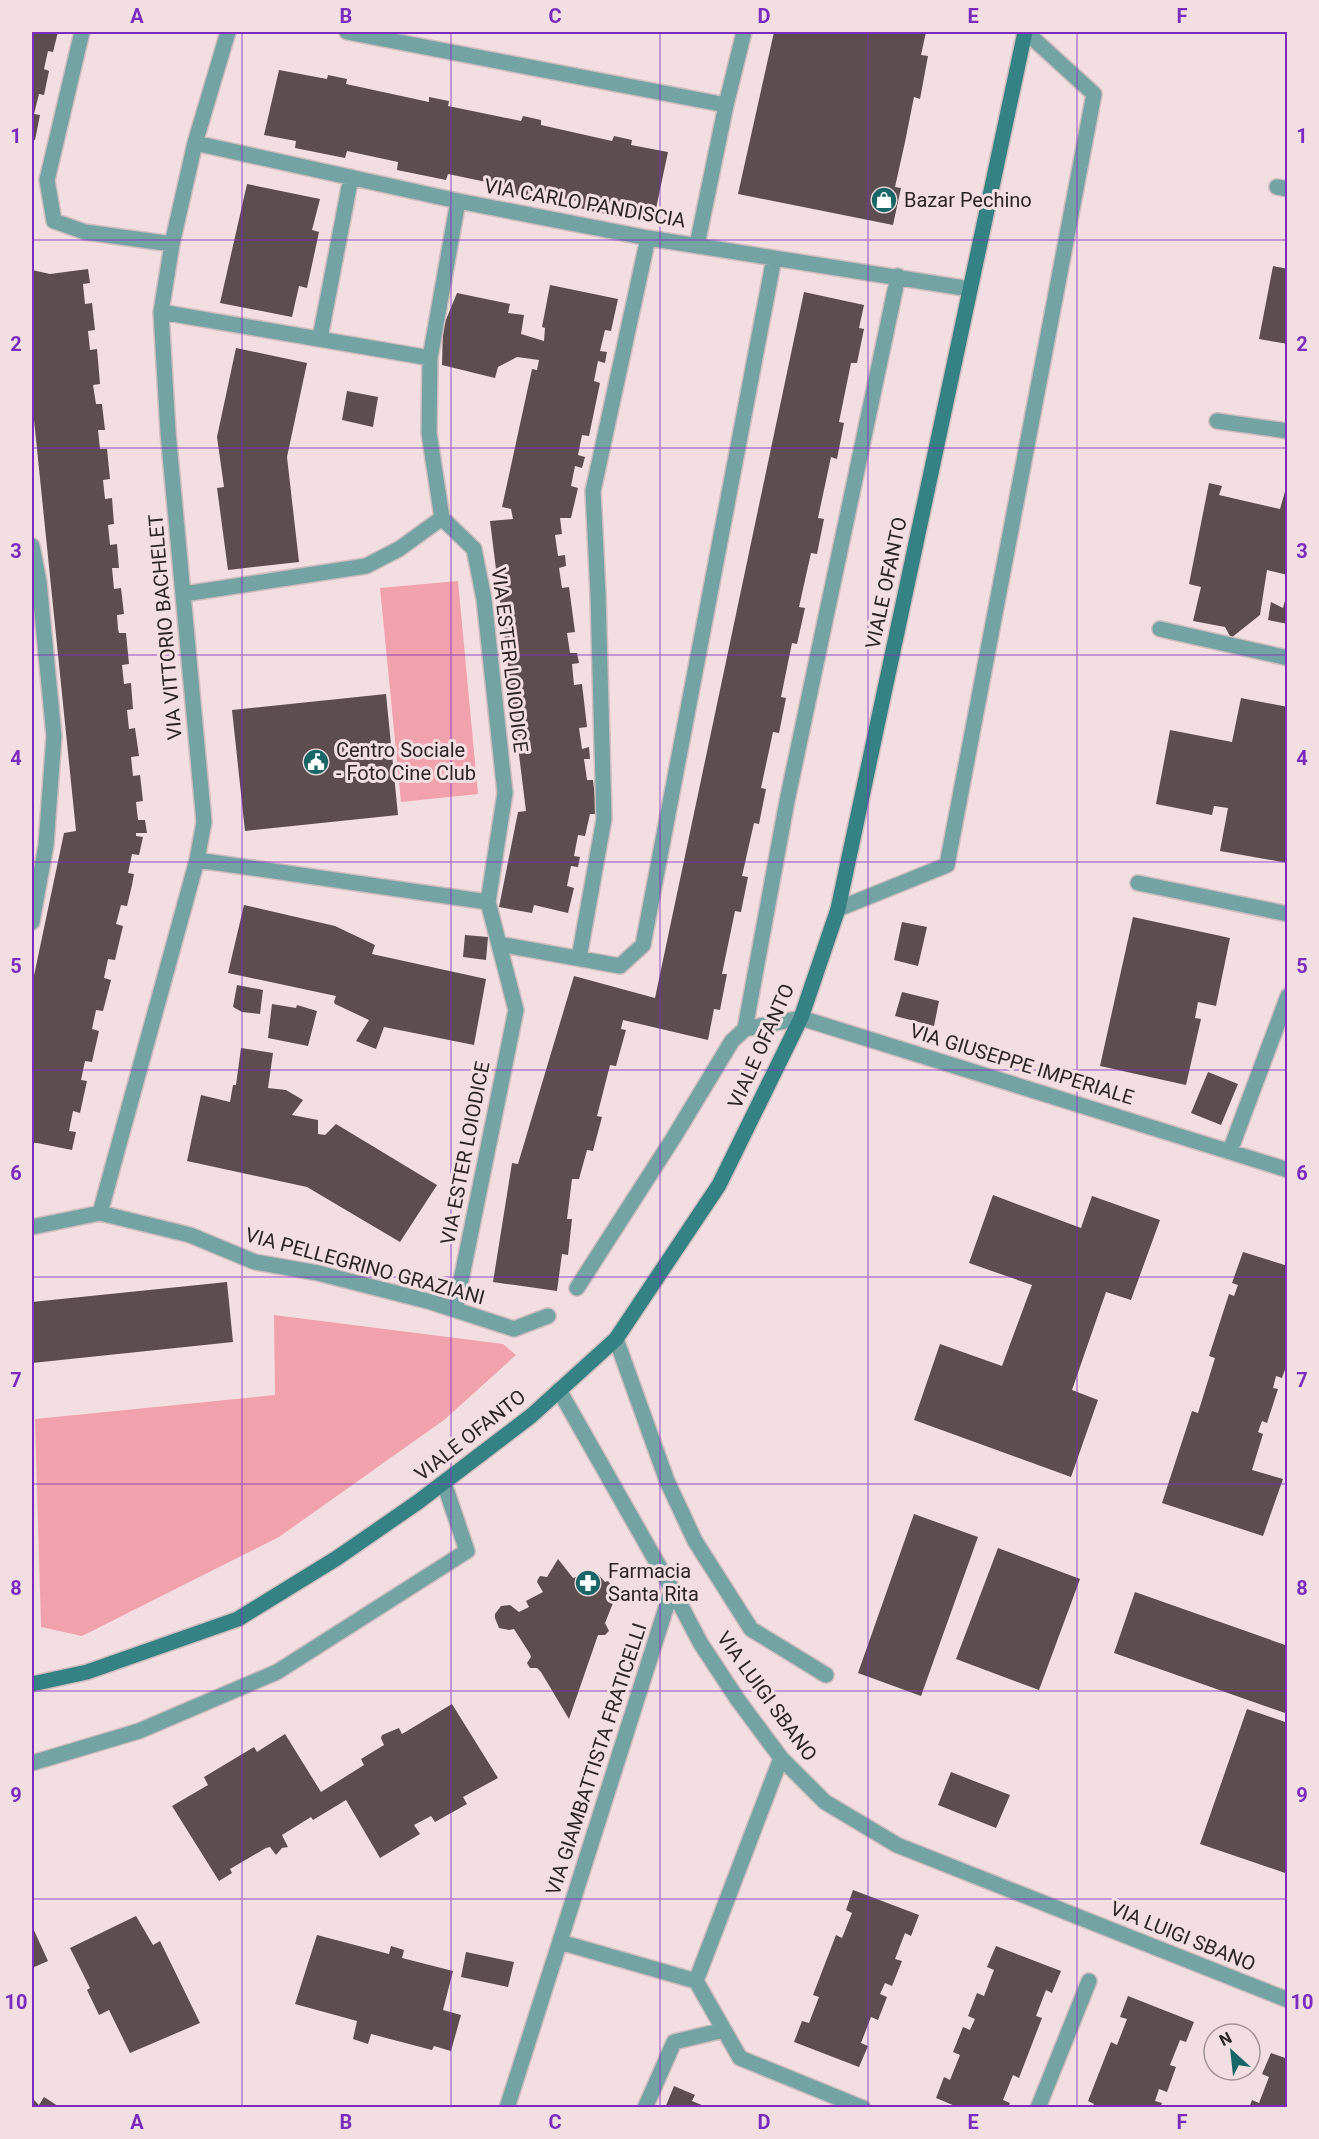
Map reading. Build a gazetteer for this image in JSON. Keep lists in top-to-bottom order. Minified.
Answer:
{"streets":{"main road":["VIALE OFANTO"],"street":["VIA CARLO PANDISCIA","VIA VITTORIO BACHELET","VIA ESTER LOIODICE","VIA GIUSEPPE IMPERIALE","VIA PELLEGRINO GRAZIANI","VIA LUIGI SBANO","VIA GIAMBATTISTA FRATICELLI"]},"crossings":[["VIA CARLO PANDISCIA","VIALE OFANTO"],["VIA CARLO PANDISCIA","VIA VITTORIO BACHELET"],["VIALE OFANTO","VIA GIUSEPPE IMPERIALE"],["VIALE OFANTO","VIA LUIGI SBANO"],["VIA VITTORIO BACHELET","VIA PELLEGRINO GRAZIANI"],["VIA ESTER LOIODICE","VIA PELLEGRINO GRAZIANI"],["VIA LUIGI SBANO","VIA GIAMBATTISTA FRATICELLI"]],"places":{"shop":["Bazar Pechino"],"public building":["Centro Sociale - Foto Cine Club"],"pharmacy":["Farmacia Santa Rita"]},"north":"top left","grid":{"columns":["A","B","C","D","E","F"],"rows":["1","2","3","4","5","6","7","8","9","10"]}}
